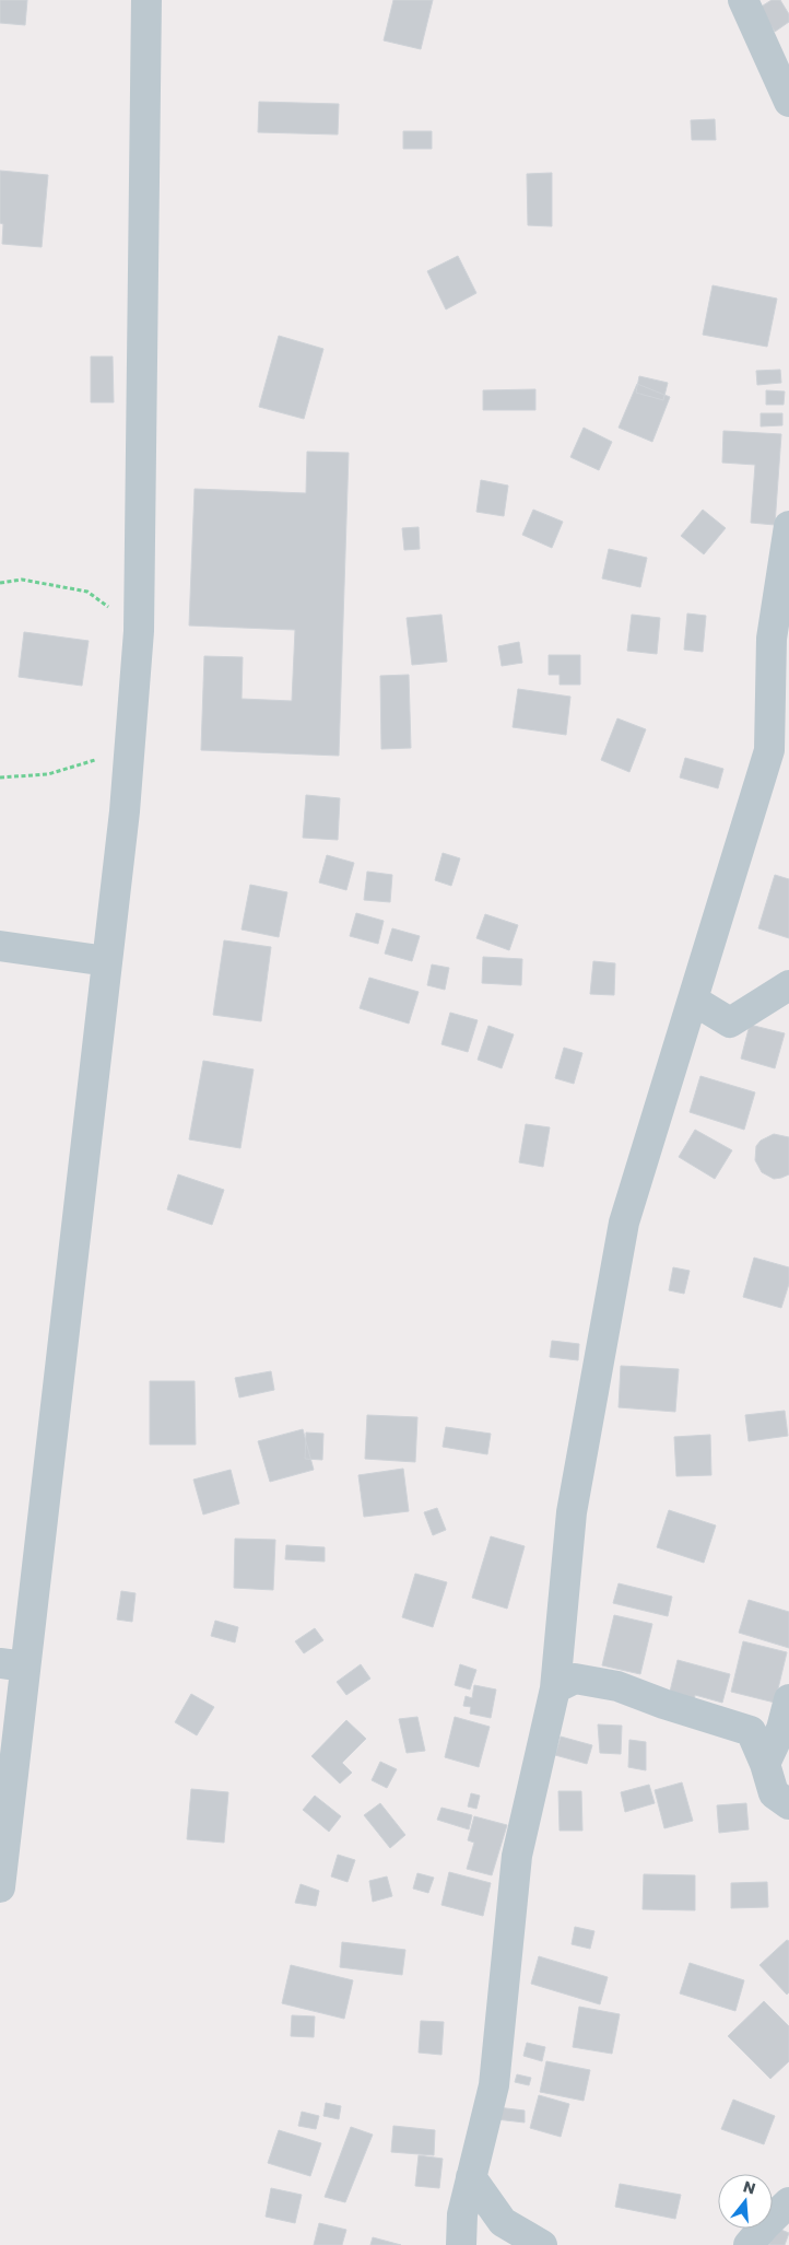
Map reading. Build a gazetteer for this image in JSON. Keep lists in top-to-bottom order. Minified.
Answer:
{"north":"top"}
